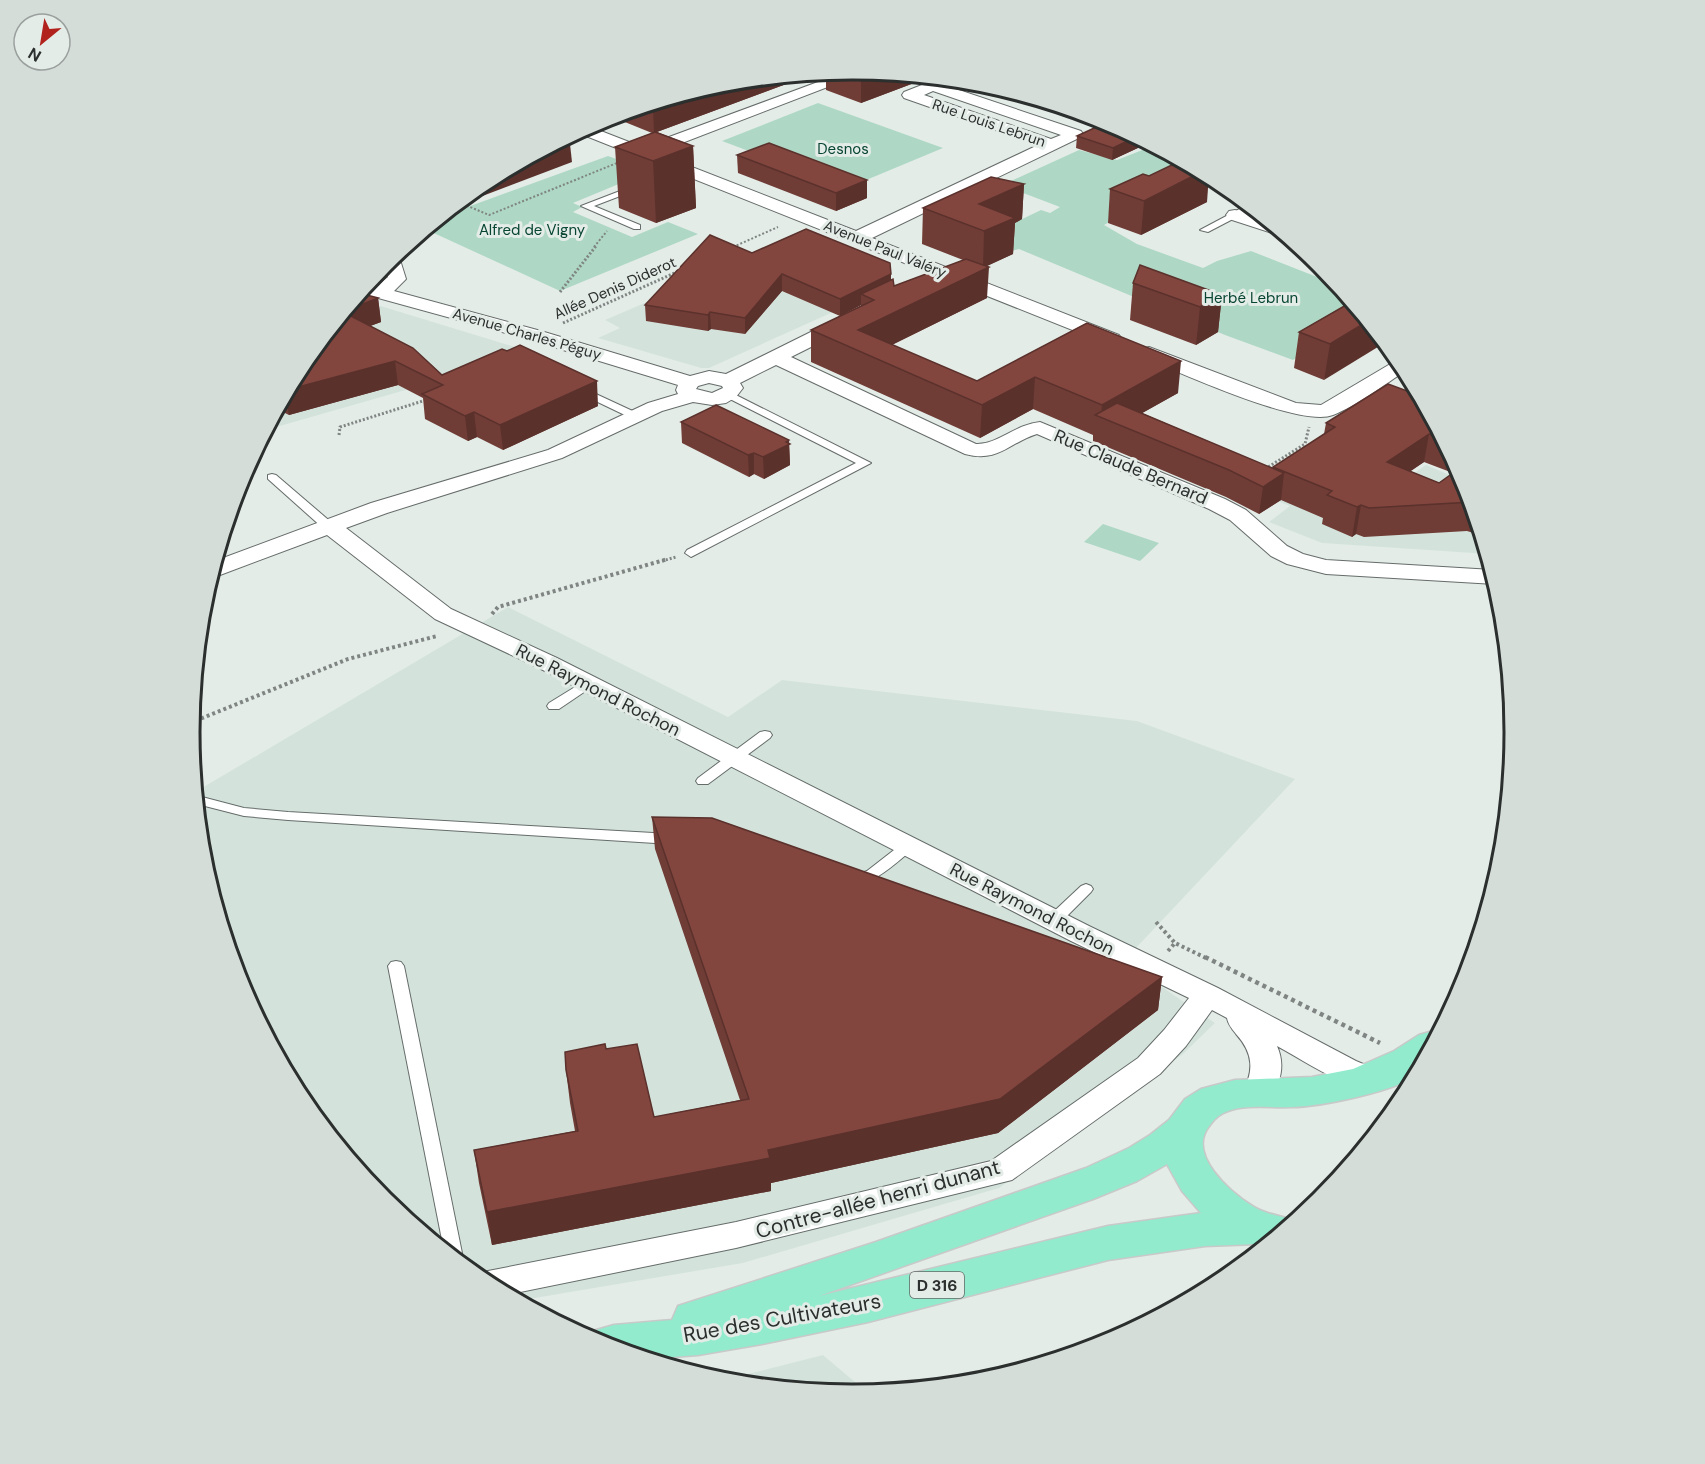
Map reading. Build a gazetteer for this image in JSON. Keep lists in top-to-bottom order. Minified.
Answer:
{"streets":{"main road":["D 316","Rue des Cultivateurs"],"street":["Rue Louis Lebrun","Avenue Paul Valéry","Avenue Charles Péguy","Rue Claude Bernard","Rue Raymond Rochon","Contre-allée henri dunant"],"path":["Allée Denis Diderot"]},"crossings":[["Rue Louis Lebrun","Avenue Paul Valéry"],["Allée Denis Diderot","Avenue Charles Péguy"],["Rue Raymond Rochon","Contre-allée henri dunant"],["Rue Raymond Rochon","Rue des Cultivateurs"]],"parks":["Desnos","Alfred de Vigny","Herbé Lebrun"],"north":"bottom left"}
